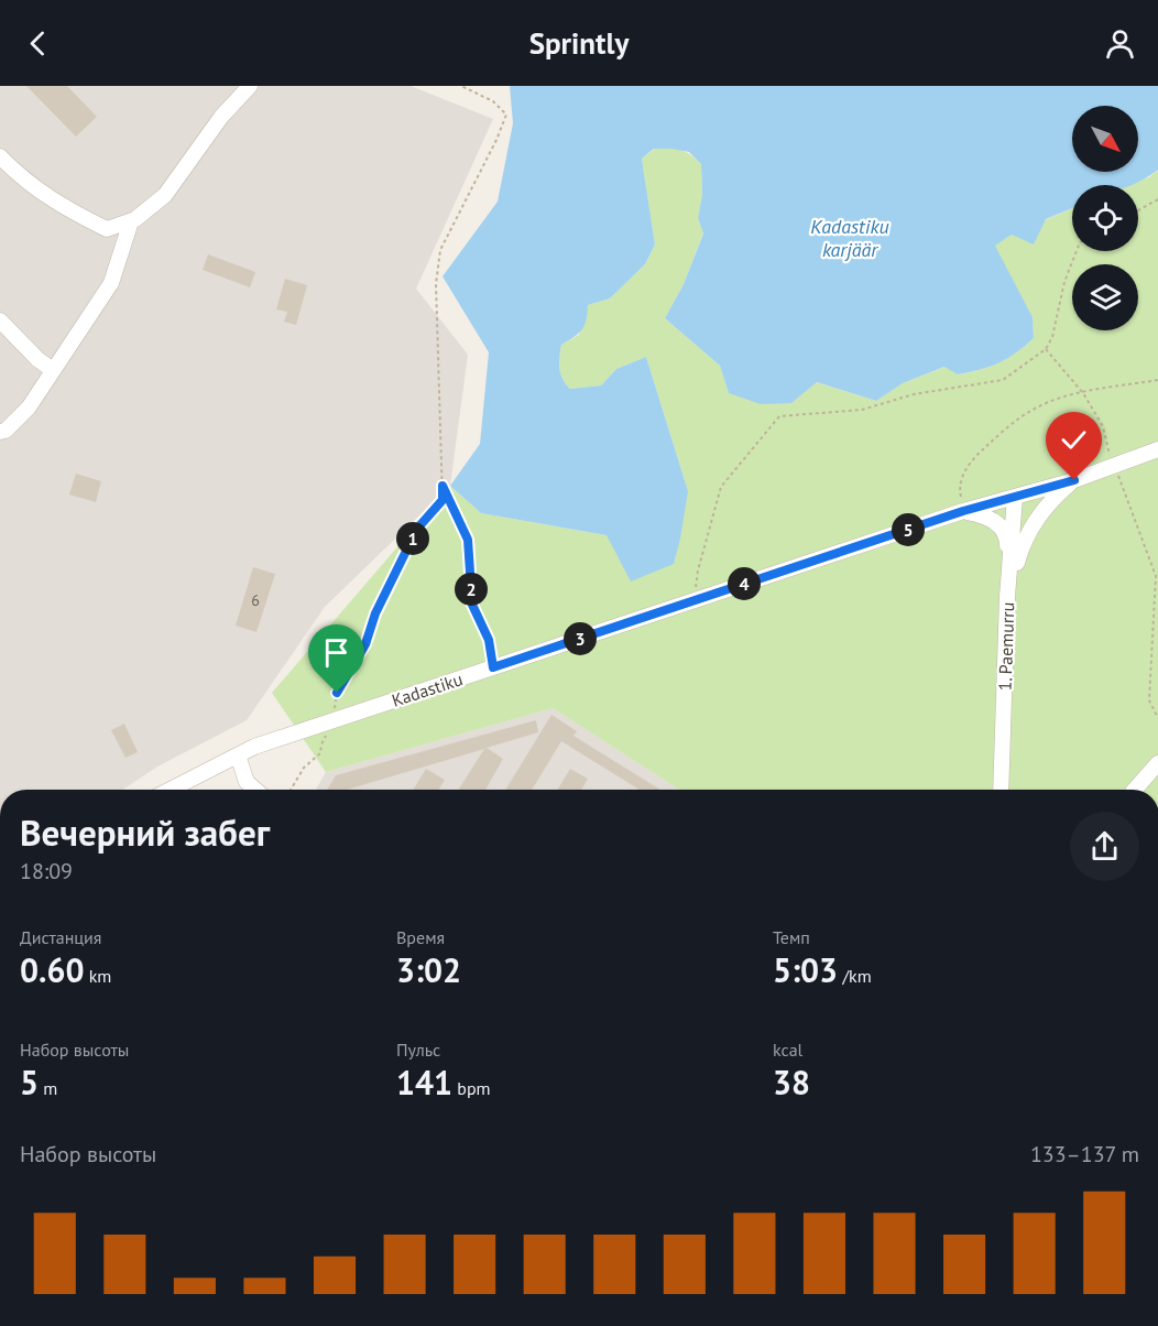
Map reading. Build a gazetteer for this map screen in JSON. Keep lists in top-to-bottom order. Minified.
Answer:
{"streets":{"street":["1. Paemurru","Kadastiku"]},"crossings":[["1. Paemurru","Kadastiku"]],"water":["Kadastiku karjäär"],"house_numbers":["6"],"north":"bottom right","page":{"header":"Sprintly","pins":["5","1","4","2","3"],"heading":["Вечерний забег","18:09"],"stats":[["Дистанция","0.60 km"],["Время","3:02"],["Темп","5:03 /km"],["Набор высоты","5 m"],["Пульс","141 bpm"],["kcal","38"]],"chart":["Набор высоты","133–137 m"]}}
